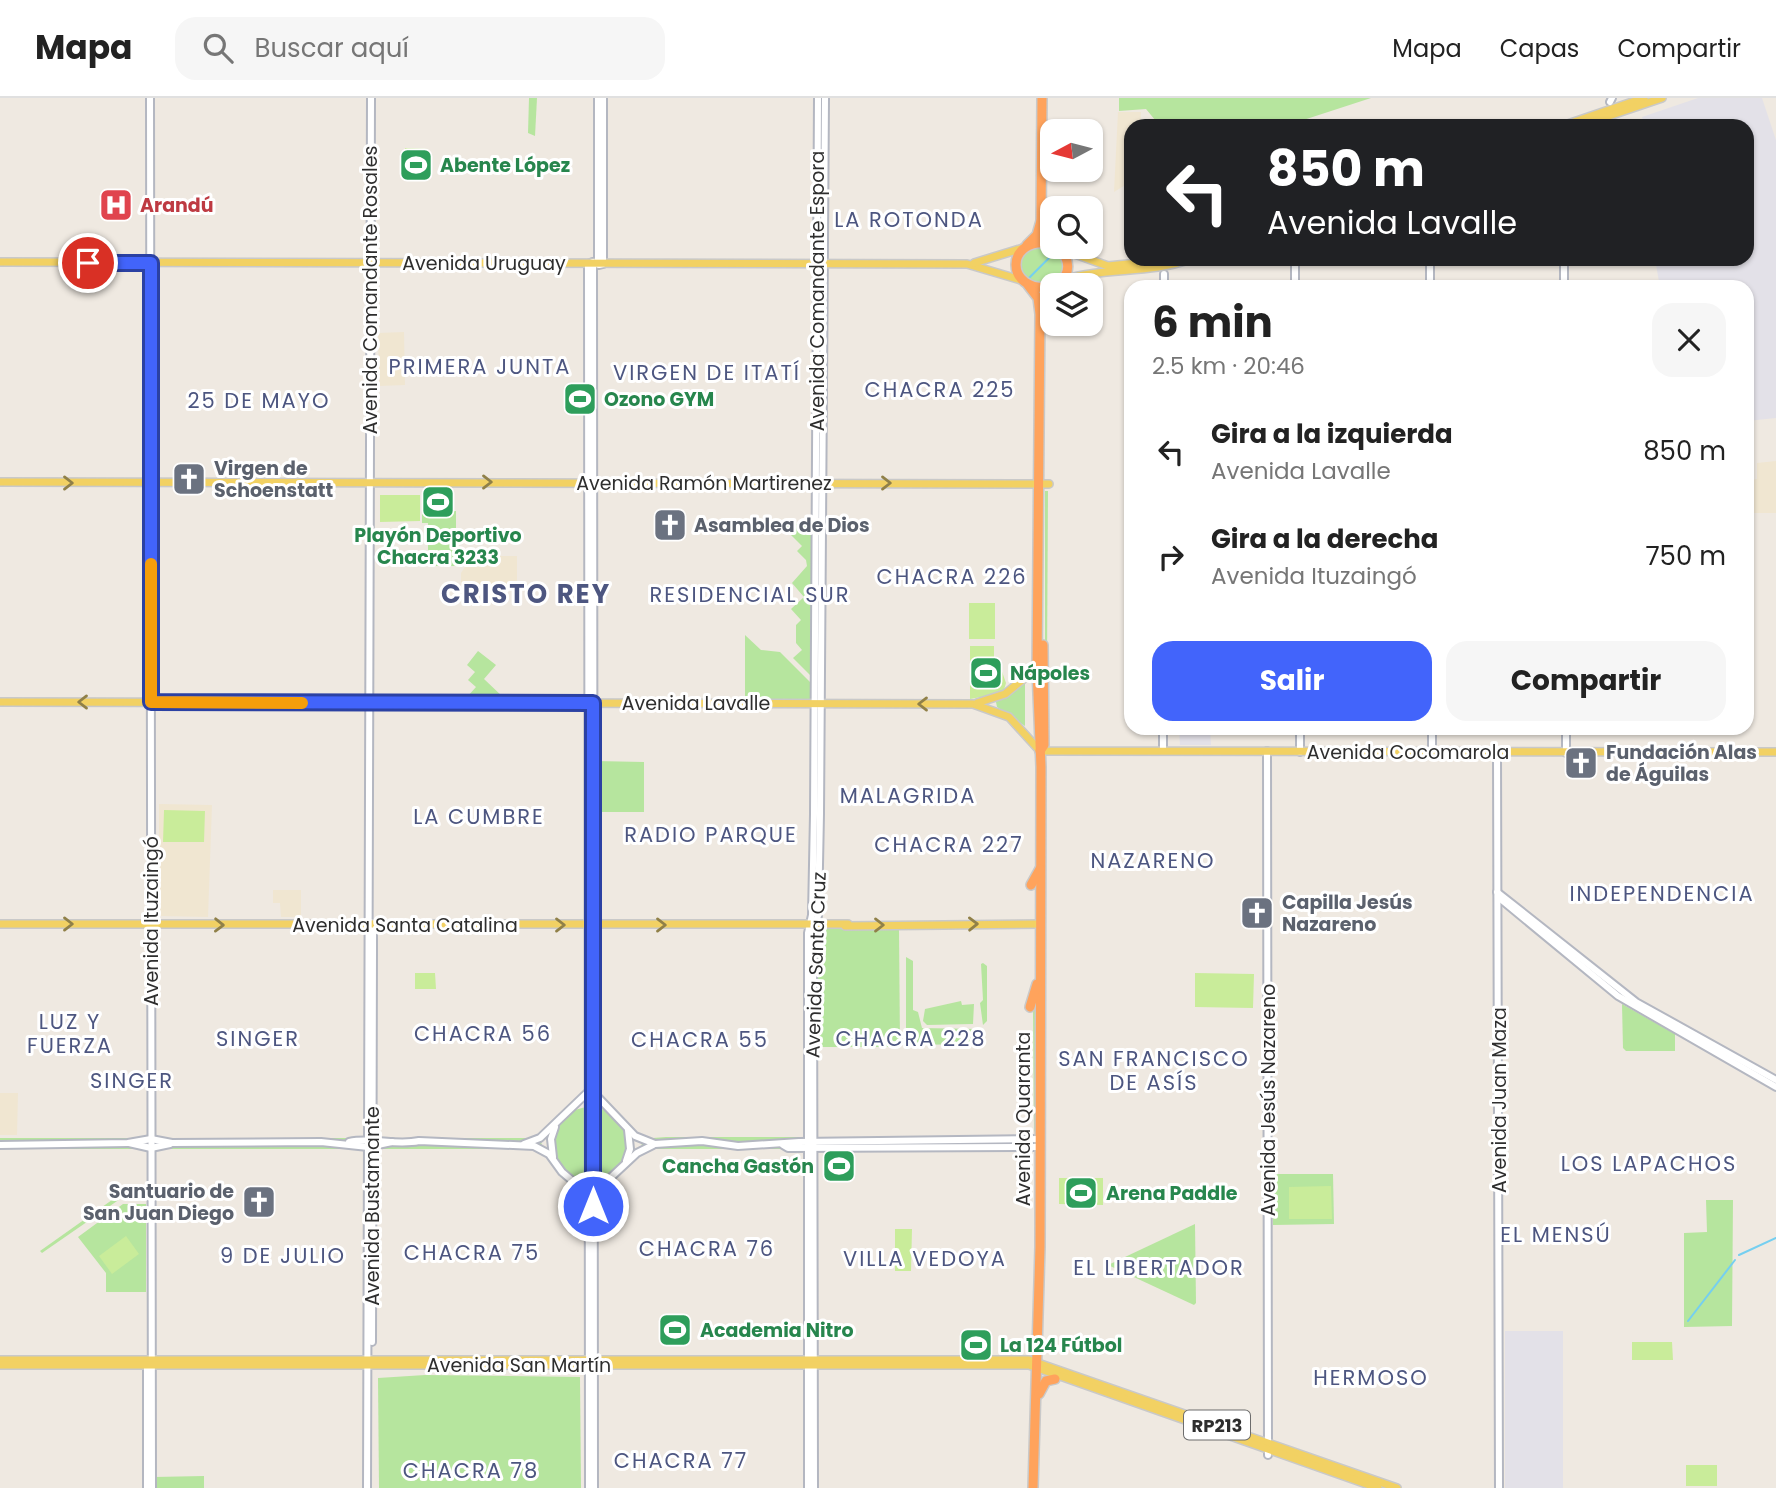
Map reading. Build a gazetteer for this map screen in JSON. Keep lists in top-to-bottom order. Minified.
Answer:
{"streets":{"highway":["Avenida Quaranta"],"main road":["Avenida Uruguay","Avenida Comandante Rosales","Avenida Comandante Espora","Avenida Ramón Martirenez","Avenida Lavalle","Avenida Cocomarola","Avenida Ituzaingó","Avenida Santa Catalina","Avenida Santa Cruz","Avenida Jesús Nazareno","Avenida Juan Maza","Avenida Bustamante","Avenida San Martín","RP213"]},"crossings":[["Avenida Uruguay","Avenida Comandante Rosales"],["Avenida Uruguay","Avenida Comandante Espora"],["Avenida Uruguay","Avenida Ituzaingó"],["Avenida Uruguay","Avenida Quaranta"],["Avenida Comandante Rosales","Avenida Ramón Martirenez"],["Avenida Comandante Rosales","Avenida Bustamante"],["Avenida Comandante Espora","Avenida Ramón Martirenez"],["Avenida Comandante Espora","Avenida Santa Cruz"],["Avenida Ramón Martirenez","Avenida Ituzaingó"],["Avenida Ramón Martirenez","Avenida Santa Cruz"],["Avenida Ramón Martirenez","Avenida Quaranta"],["Avenida Ramón Martirenez","Avenida Bustamante"],["Avenida Lavalle","Avenida Cocomarola"],["Avenida Lavalle","Avenida Ituzaingó"],["Avenida Lavalle","Avenida Santa Cruz"],["Avenida Lavalle","Avenida Quaranta"],["Avenida Lavalle","Avenida Bustamante"],["Avenida Cocomarola","Avenida Jesús Nazareno"],["Avenida Cocomarola","Avenida Juan Maza"],["Avenida Cocomarola","Avenida Quaranta"],["Avenida Ituzaingó","Avenida Santa Catalina"],["Avenida Ituzaingó","Avenida San Martín"],["Avenida Santa Catalina","Avenida Santa Cruz"],["Avenida Santa Catalina","Avenida Quaranta"],["Avenida Santa Catalina","Avenida Bustamante"],["Avenida Santa Cruz","Avenida San Martín"],["Avenida Jesús Nazareno","RP213"],["Avenida Quaranta","Avenida San Martín"],["Avenida Quaranta","RP213"],["Avenida Bustamante","Avenida San Martín"],["Avenida San Martín","RP213"]],"one_way":["Avenida Ramón Martirenez","Avenida Santa Catalina"],"districts":["LA ROTONDA","PRIMERA JUNTA","VIRGEN DE ITATÍ","CHACRA 225","25 DE MAYO","CHACRA 226","CRISTO REY","RESIDENCIAL SUR","MALAGRIDA","LA CUMBRE","RADIO PARQUE","CHACRA 227","NAZARENO","INDEPENDENCIA","LUZ Y FUERZA","CHACRA 56","SINGER","CHACRA 228","CHACRA 55","SAN FRANCISCO DE ASÍS","SINGER","LOS LAPACHOS","EL MENSÚ","CHACRA 76","CHACRA 75","9 DE JULIO","VILLA VEDOYA","EL LIBERTADOR","HERMOSO","CHACRA 77","CHACRA 78"],"places":{"sports":["Abente López","Ozono GYM","Playón Deportivo Chacra 3233","Nápoles","Cancha Gastón","Arena Paddle","Academia Nitro","La 124 Fútbol"],"hospital":["Arandú"],"church":["Virgen de Schoenstatt","Asamblea de Dios","Fundación Alas de Águilas","Capilla Jesús Nazareno","Santuario de San Juan Diego"]},"north":"left","page":{"header":"Mapa","search":"Buscar aquí","nav":["Mapa","Capas","Compartir"],"turn":["850 m","Avenida Lavalle"],"heading":["6 min","2.5 km · 20:46"],"list":[{"name":"Gira a la izquierda","note":"Avenida Lavalle","value":"850 m"},{"name":"Gira a la derecha","note":"Avenida Ituzaingó","value":"750 m"}],"buttons":["Salir","Compartir"]}}
